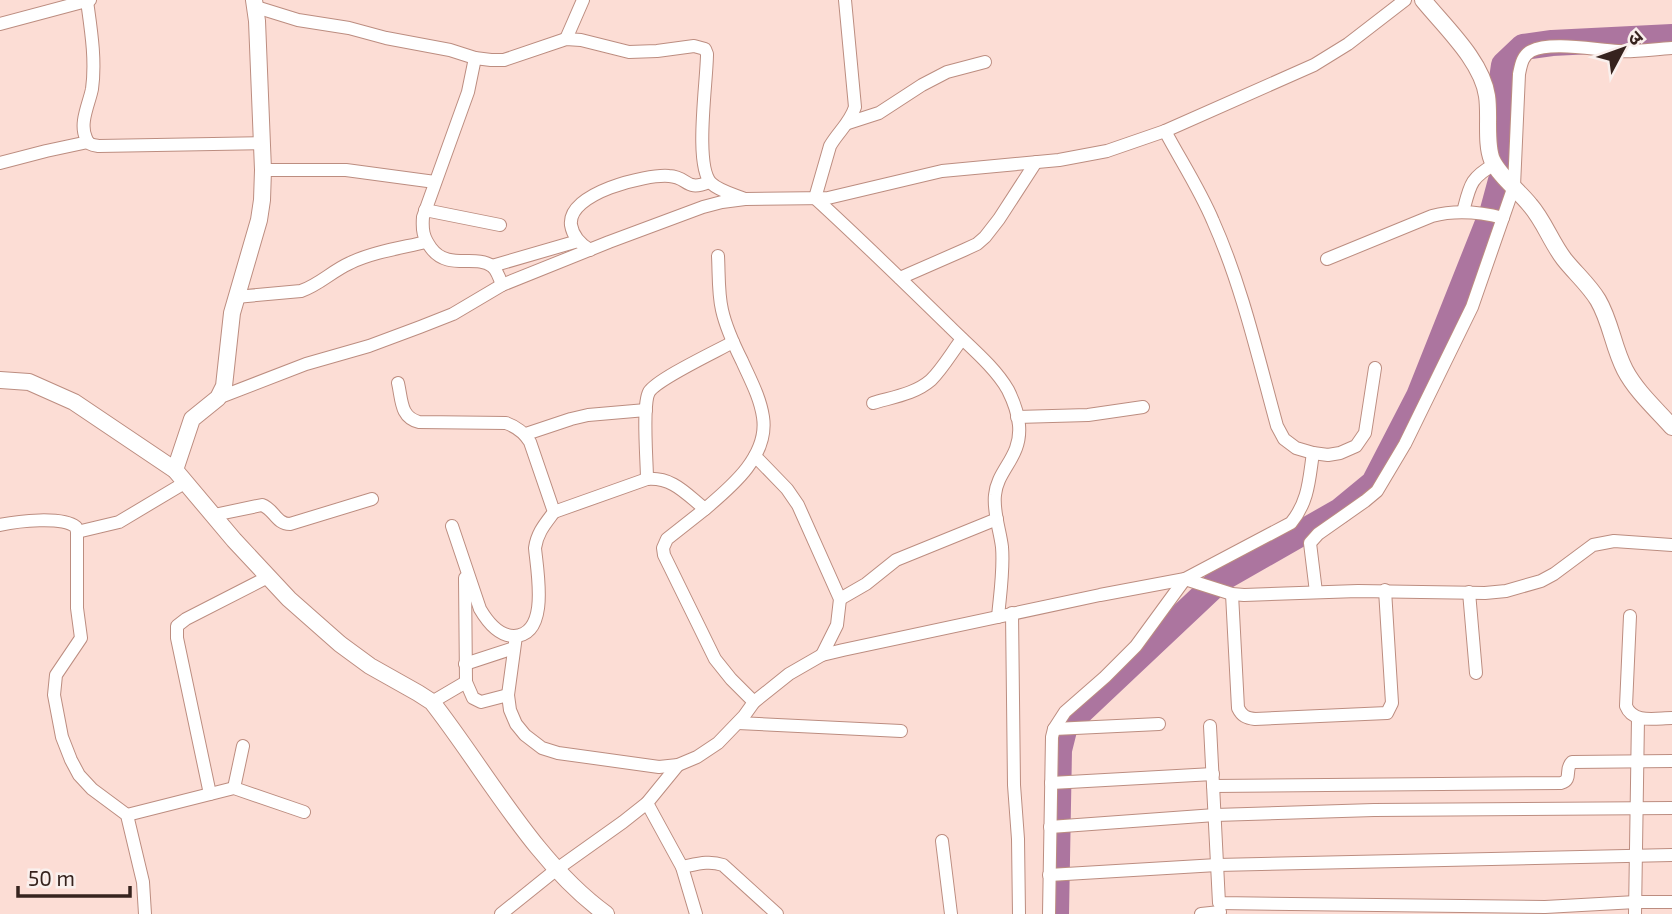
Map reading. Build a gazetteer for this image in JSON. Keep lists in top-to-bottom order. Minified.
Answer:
{"scale_bar":"50 m","north":"top right"}
